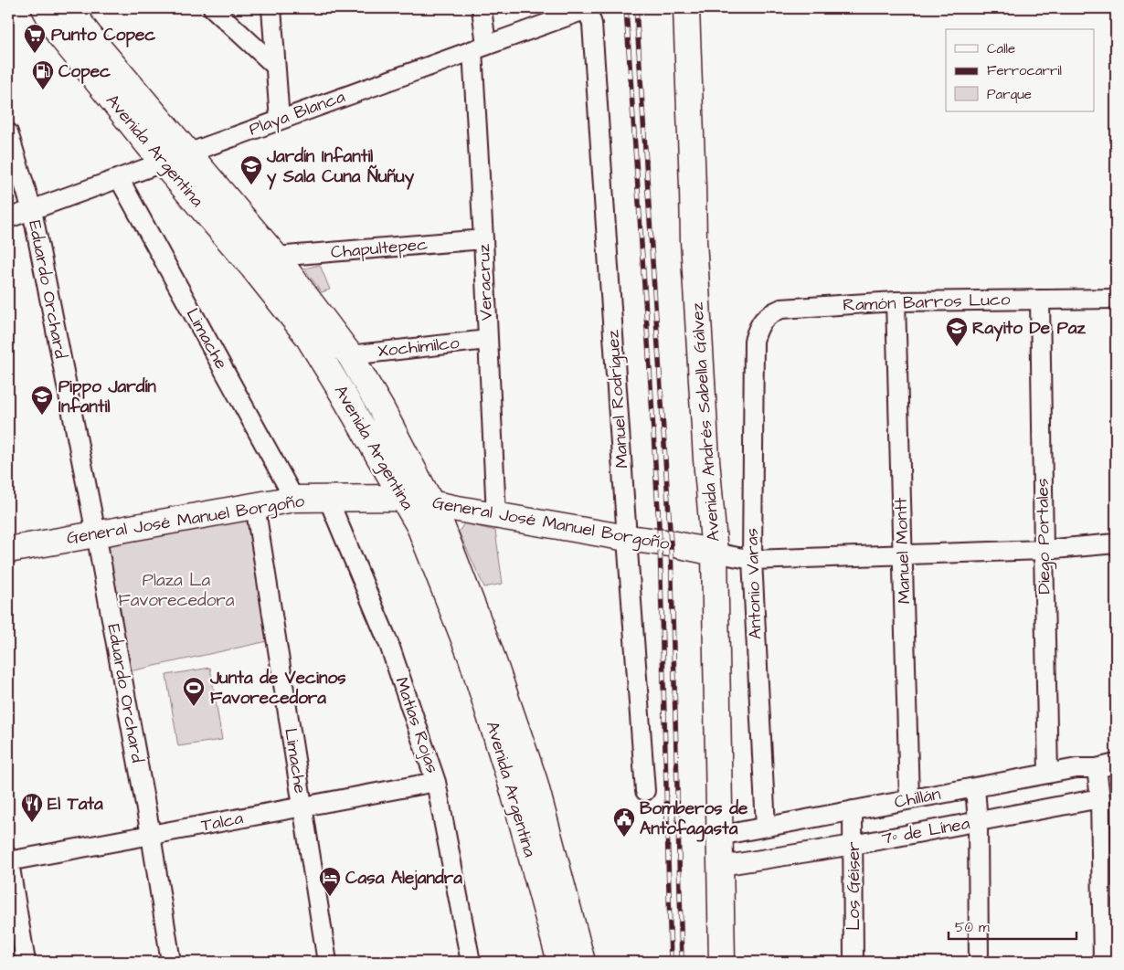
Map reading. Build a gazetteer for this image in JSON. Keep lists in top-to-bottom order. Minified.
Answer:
{"streets":{"main road":["Avenida Argentina","Avenida Andrés Sabella Gálvez","General José Manuel Borgoño"],"street":["Playa Blanca","Chapultepec","Veracruz","Eduardo Orchard","Ramón Barros Luco","Limache","Xochimilco","Manuel Rodríguez","Diego Portales","Manuel Montt","Antonio Varas","Matías Rojas","Chillán","Talca","7º de Línea","Los Géiser"]},"crossings":[["Playa Blanca","Avenida Argentina"],["Playa Blanca","Veracruz"],["Playa Blanca","Eduardo Orchard"],["Playa Blanca","Limache"],["Playa Blanca","Manuel Rodríguez"],["Avenida Argentina","Chapultepec"],["Avenida Argentina","Xochimilco"],["Avenida Argentina","General José Manuel Borgoño"],["Chapultepec","Veracruz"],["Veracruz","Xochimilco"],["Veracruz","General José Manuel Borgoño"],["Eduardo Orchard","General José Manuel Borgoño"],["Eduardo Orchard","Talca"],["Ramón Barros Luco","Diego Portales"],["Ramón Barros Luco","Manuel Montt"],["Ramón Barros Luco","Antonio Varas"],["Limache","General José Manuel Borgoño"],["Limache","Talca"],["Manuel Rodríguez","General José Manuel Borgoño"],["Avenida Andrés Sabella Gálvez","General José Manuel Borgoño"],["Avenida Andrés Sabella Gálvez","Chillán"],["Avenida Andrés Sabella Gálvez","7º de Línea"],["General José Manuel Borgoño","Matías Rojas"],["Diego Portales","Chillán"],["Manuel Montt","Chillán"],["Antonio Varas","Chillán"],["Matías Rojas","Talca"],["Chillán","Los Géiser"],["7º de Línea","Los Géiser"]],"parks":["Plaza La Favorecedora"],"places":{"supermarket":["Punto Copec"],"fuel station":["Copec"],"school or university":["Jardín Infantil y Sala Cuna Ñuñuy","Rayito De Paz","Pippo Jardín Infantil"],"sports":["Junta de Vecinos Favorecedora"],"restaurant":["El Tata"],"public building":["Bomberos de Antofagasta"],"hotel":["Casa Alejandra"]},"legend":["Calle","Ferrocarril","Parque"],"scale_bar":"50 m"}
